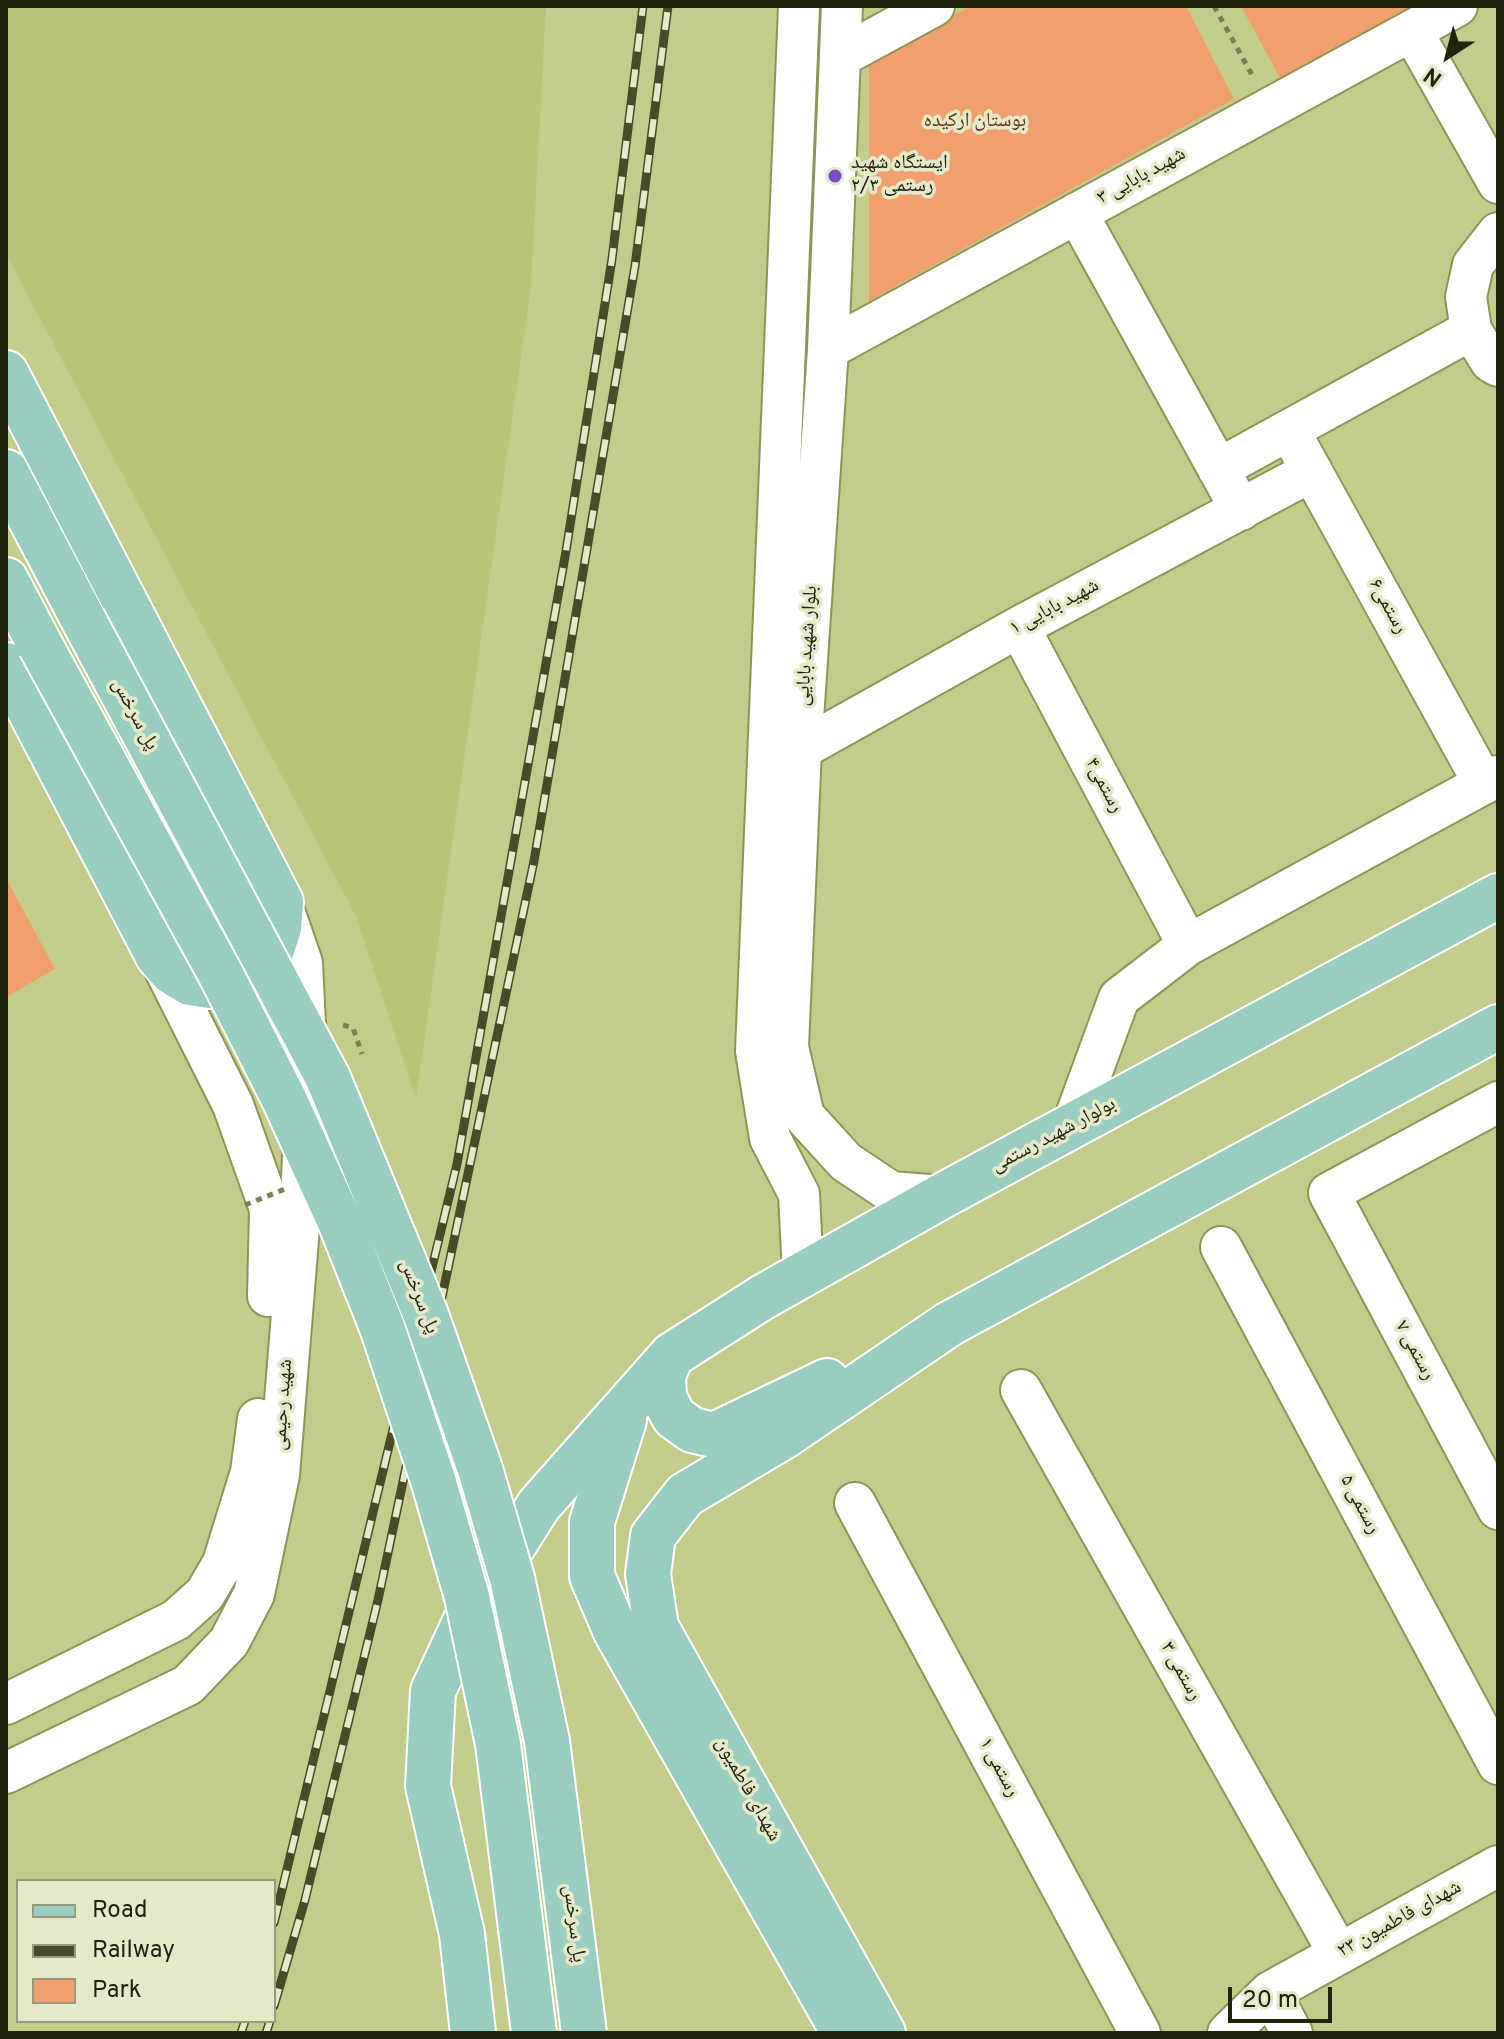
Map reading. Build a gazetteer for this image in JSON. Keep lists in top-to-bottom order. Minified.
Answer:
{"streets":{"main road":["پل سرخس","بولوار شهید رستمی","شهدای فاطمیون"],"street":["شهید بابایی ۳","رستمی۶","شهید بابایی ۱","بلوار شهید بابایی","رستمی۴","رستمی ۷","شهید رحیمی","رستمی ۵","رستمی ۳","رستمی ۱","شهدای فاطمیون ۲۳"]},"crossings":[["شهید بابایی ۳","بلوار شهید بابایی"],["رستمی۶","شهید بابایی ۱"],["شهید بابایی ۱","بلوار شهید بابایی"],["شهید بابایی ۱","رستمی۴"],["بلوار شهید بابایی","بولوار شهید رستمی"],["رستمی ۳","شهدای فاطمیون ۲۳"]],"parks":["بوستان ارکیده"],"places":["ایستگاه شهید رستمی ۲/۳"],"legend":["Road","Railway","Park"],"scale_bar":"20 m","north":"bottom left"}
